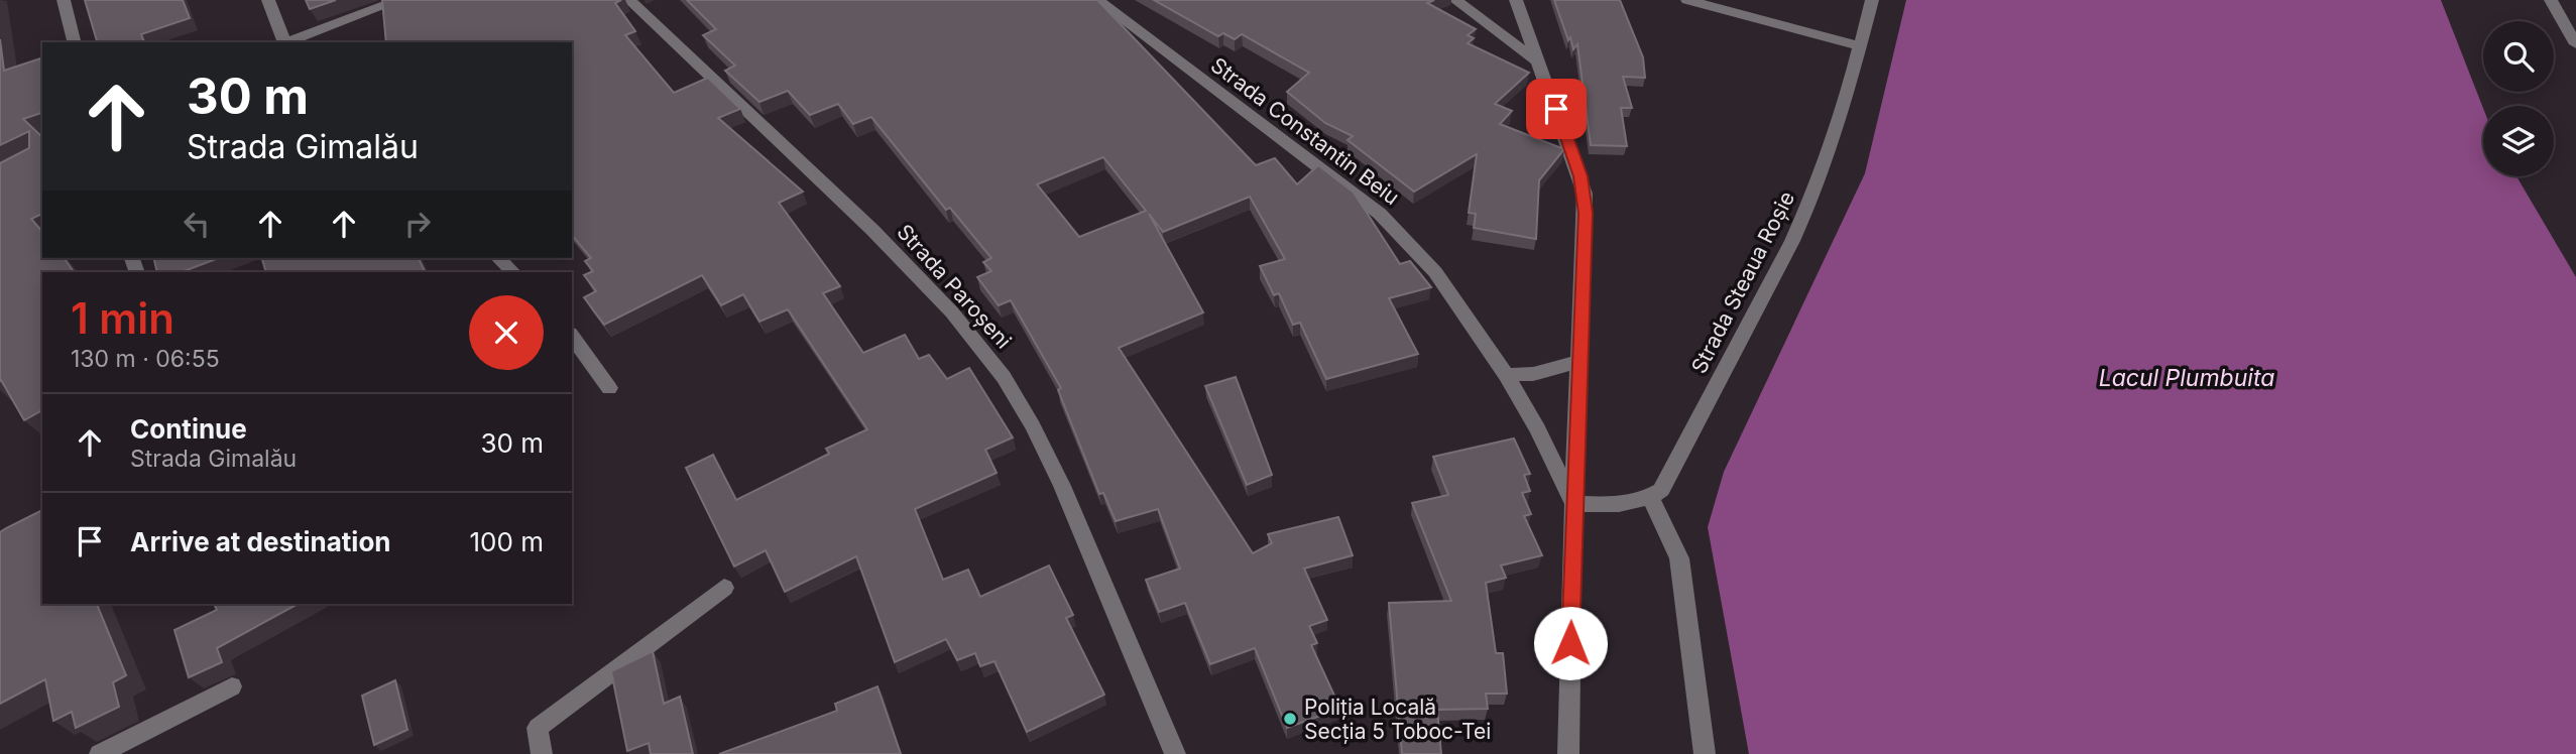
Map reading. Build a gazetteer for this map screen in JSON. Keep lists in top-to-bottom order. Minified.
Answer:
{"streets":{"street":["Strada Constantin Beiu","Strada Steaua Roșie","Strada Paroșeni"]},"water":["Lacul Plumbuita"],"places":["Poliția Locală Secția 5 Toboc-Tei"],"page":{"turn":["30 m","Strada Gimalău"],"heading":["1 min","130 m · 06:55"],"list":[{"name":"Continue","note":"Strada Gimalău","value":"30 m"},{"name":"Arrive at destination","value":"100 m"}]}}
